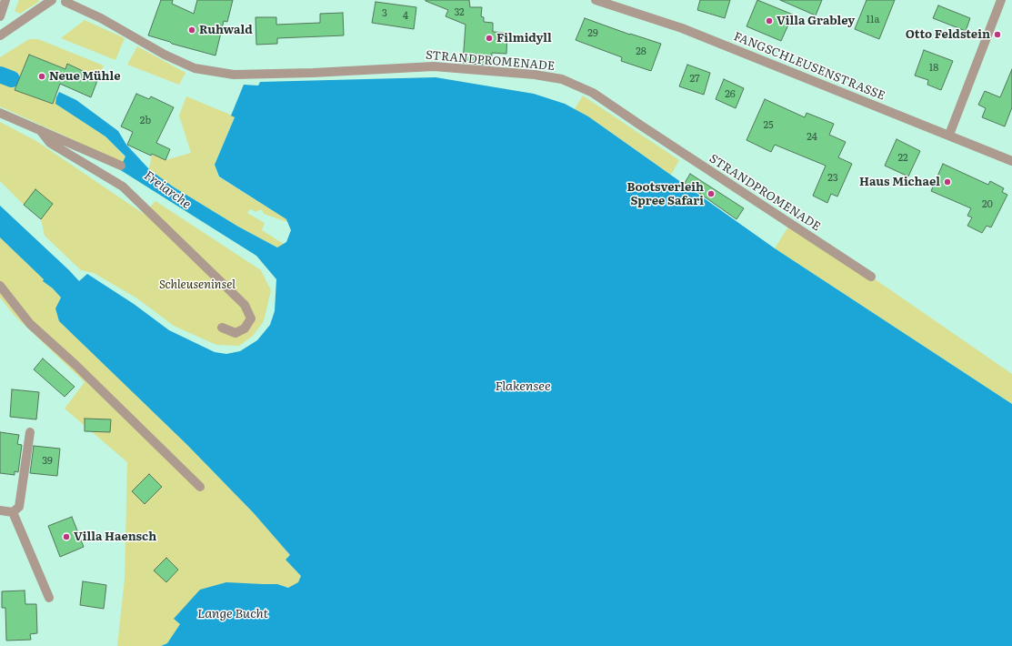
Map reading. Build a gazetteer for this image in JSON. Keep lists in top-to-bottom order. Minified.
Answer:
{"streets":{"street":["STRANDPROMENADE","FANGSCHLEUSENSTRASSE"]},"water":["Freiarche","Flakensee","Lange Bucht"],"parks":["Schleuseninsel"],"places":["Villa Grabley","Ruhwald","Otto Feldstein","Filmidyll","Neue Mühle","Haus Michael","Bootsverleih Spree Safari","Villa Haensch"],"house_numbers":["32","3","4","11a","29","28","18","27","26","2b","25","24","22","23","20","39"]}
